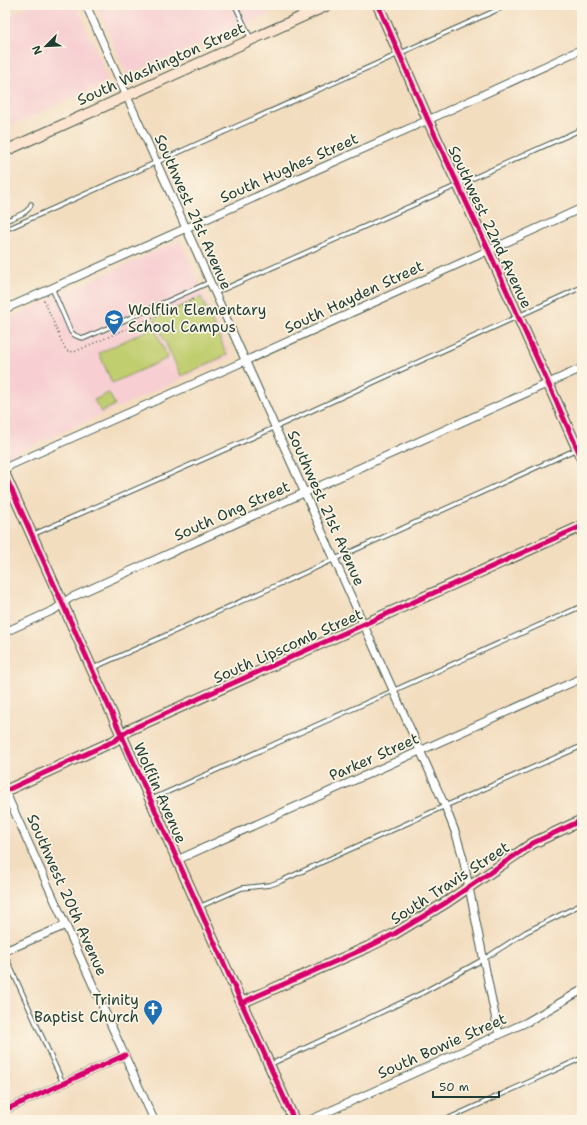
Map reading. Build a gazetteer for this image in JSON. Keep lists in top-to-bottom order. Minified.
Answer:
{"streets":{"main road":["South Washington Street","Southwest 22nd Avenue","South Lipscomb Street","Wolflin Avenue","South Travis Street"],"street":["South Hughes Street","Southwest 21st Avenue","South Hayden Street","South Ong Street","Parker Street","Southwest 20th Avenue","South Bowie Street"]},"crossings":[["South Washington Street","Southwest 21st Avenue"],["South Hughes Street","Southwest 21st Avenue"],["South Hughes Street","Southwest 22nd Avenue"],["Southwest 21st Avenue","South Hayden Street"],["Southwest 21st Avenue","South Ong Street"],["Southwest 21st Avenue","South Lipscomb Street"],["Southwest 21st Avenue","Parker Street"],["Southwest 21st Avenue","South Travis Street"],["Southwest 21st Avenue","South Bowie Street"],["Southwest 22nd Avenue","South Hayden Street"],["Southwest 22nd Avenue","South Ong Street"],["South Ong Street","Wolflin Avenue"],["South Lipscomb Street","Wolflin Avenue"],["South Lipscomb Street","Southwest 20th Avenue"],["Parker Street","Wolflin Avenue"],["Wolflin Avenue","South Travis Street"]],"places":{"school or university":["Wolflin Elementary School Campus"],"church":["Trinity Baptist Church"]},"scale_bar":"50 m","north":"bottom left"}
